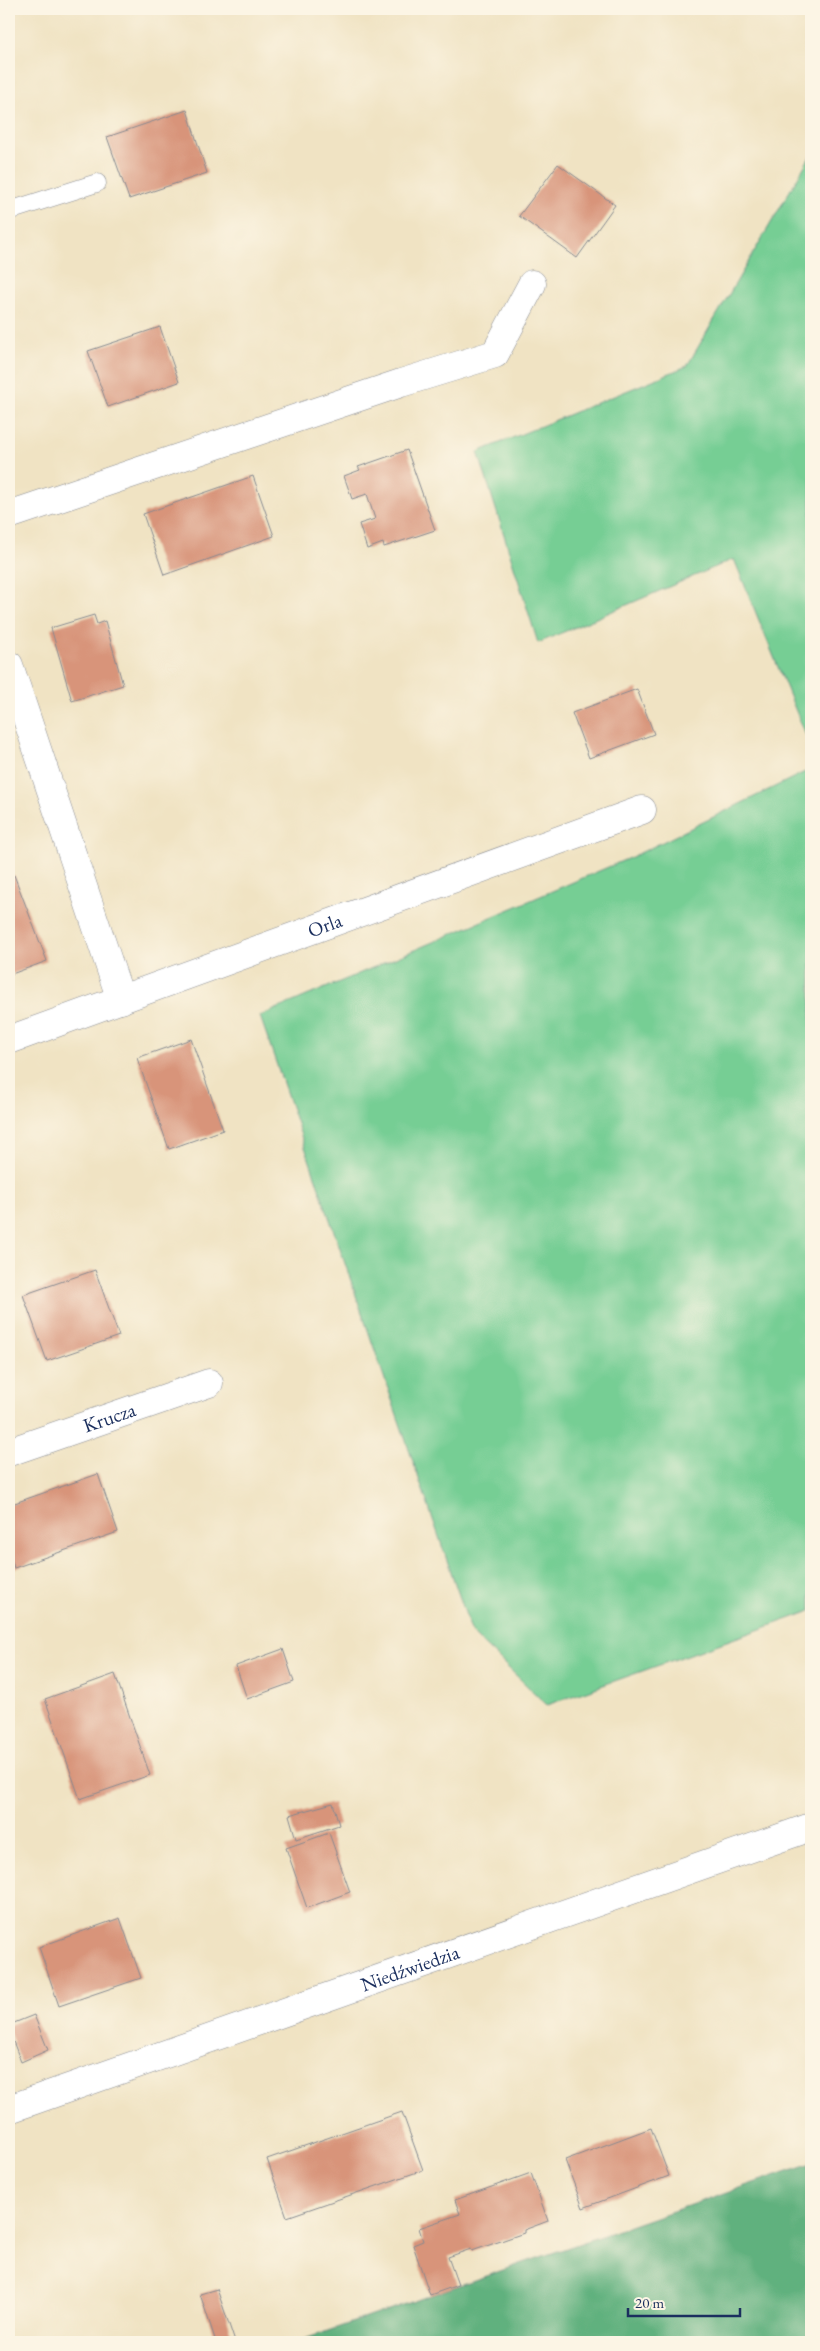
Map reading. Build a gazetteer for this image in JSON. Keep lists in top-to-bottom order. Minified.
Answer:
{"streets":{"street":["Orla","Krucza","Niedźwiedzia"]},"scale_bar":"20 m"}
